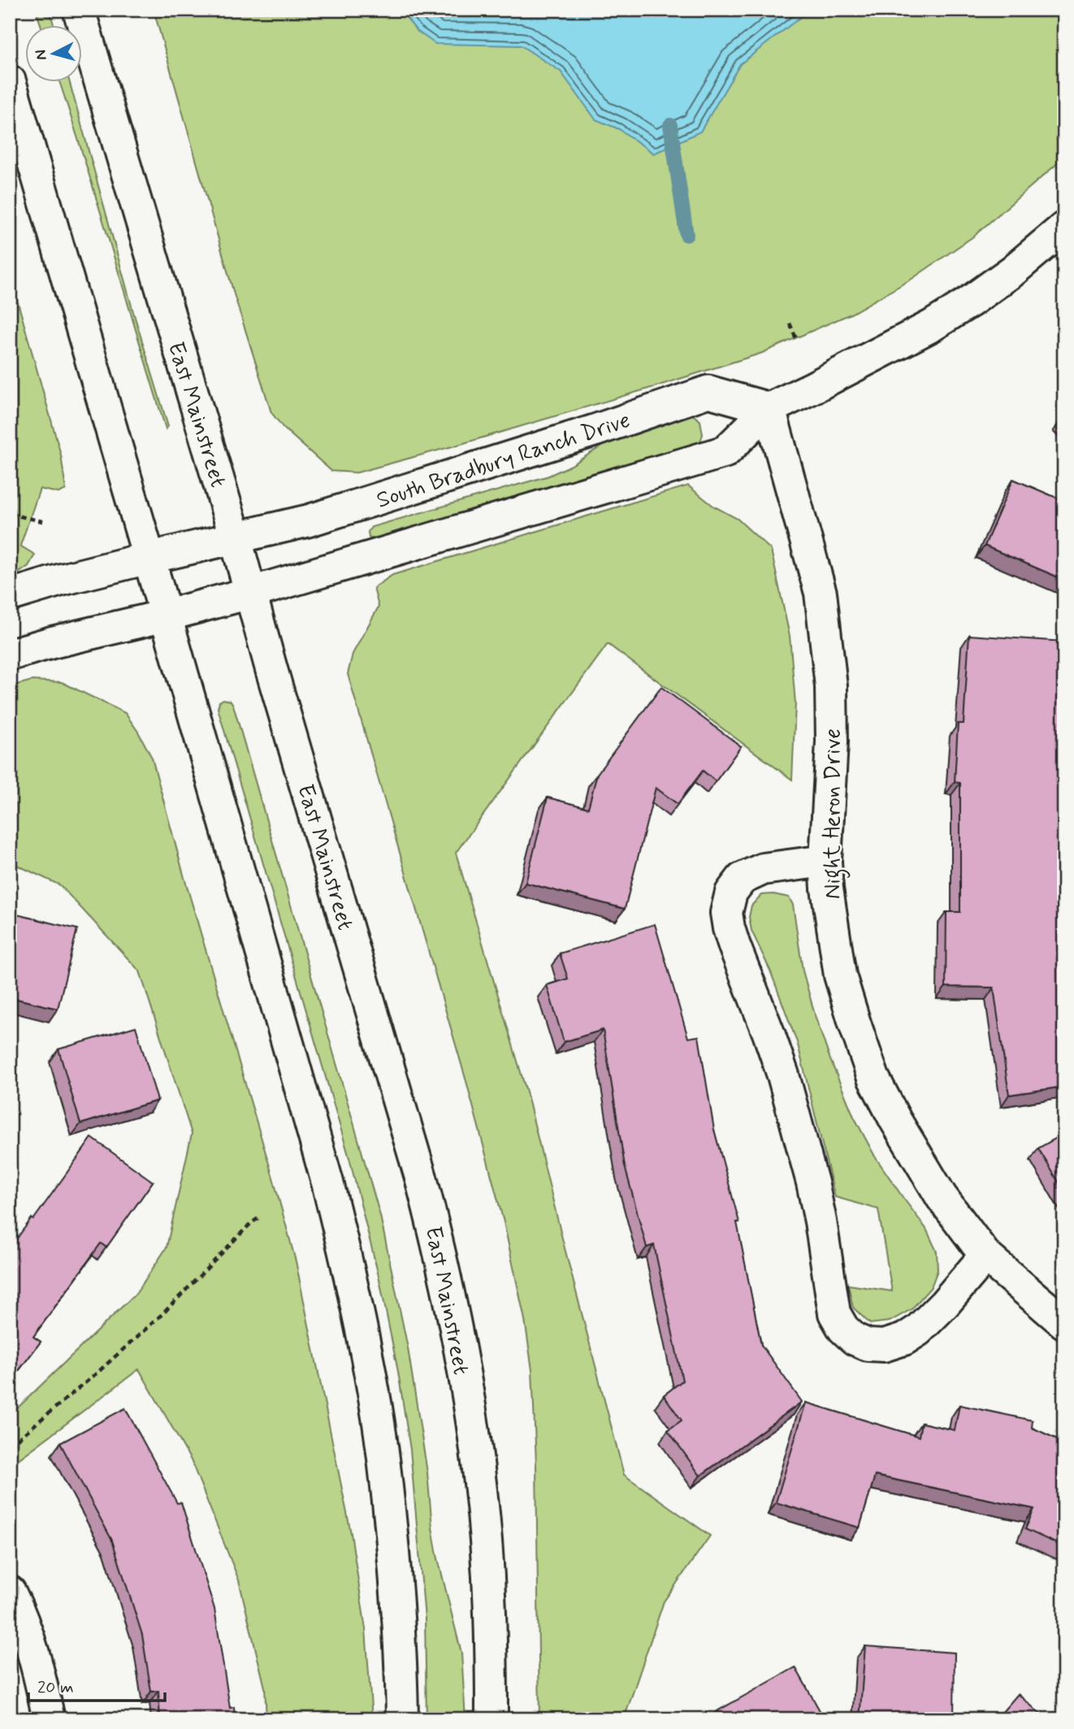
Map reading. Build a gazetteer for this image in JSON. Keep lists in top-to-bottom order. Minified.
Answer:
{"streets":{"street":["East Mainstreet","South Bradbury Ranch Drive","Night Heron Drive"]},"crossings":[["East Mainstreet","South Bradbury Ranch Drive"],["South Bradbury Ranch Drive","Night Heron Drive"]],"scale_bar":"20 m","north":"left"}
